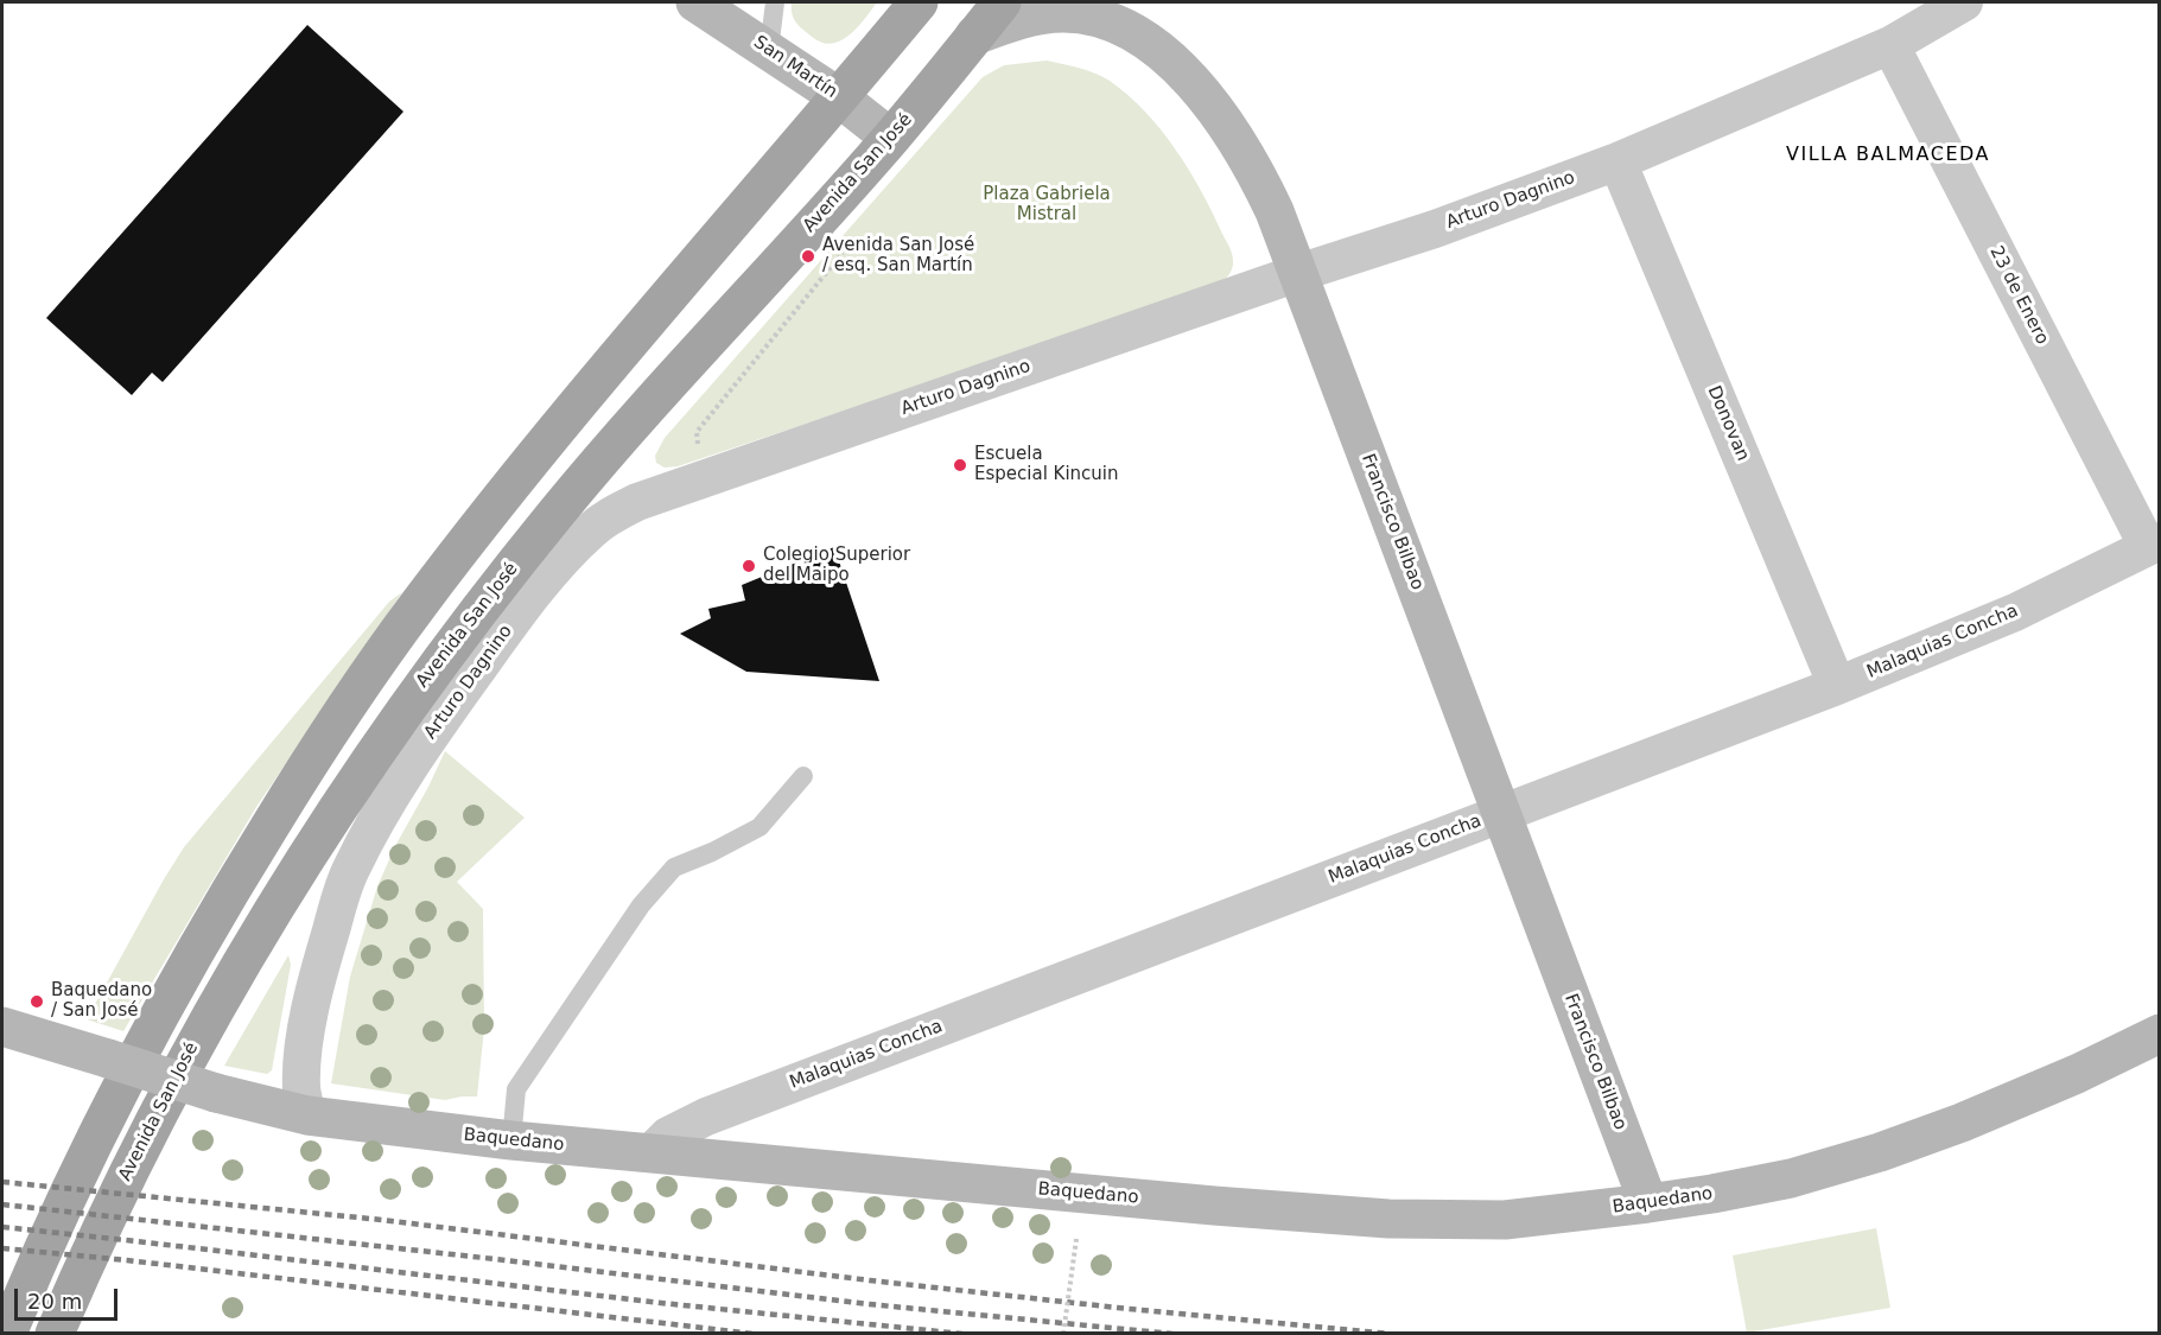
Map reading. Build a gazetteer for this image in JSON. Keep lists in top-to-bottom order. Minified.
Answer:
{"streets":{"main road":["Avenida San José"],"street":["San Martín","Arturo Dagnino","23 de Enero","Donovan","Francisco Bilbao","Malaquias Concha","Baquedano"]},"crossings":[["San Martín","Avenida San José"],["Avenida San José","Francisco Bilbao"],["Arturo Dagnino","23 de Enero"],["Arturo Dagnino","Donovan"],["Arturo Dagnino","Francisco Bilbao"],["Arturo Dagnino","Baquedano"],["23 de Enero","Malaquias Concha"],["Donovan","Malaquias Concha"],["Francisco Bilbao","Malaquias Concha"],["Francisco Bilbao","Baquedano"],["Malaquias Concha","Baquedano"]],"districts":["VILLA BALMACEDA"],"parks":["Plaza Gabriela Mistral"],"places":["Avenida San José / esq. San Martín","Escuela Especial Kincuin","Colegio Superior del Maipo","Baquedano / San José"],"scale_bar":"20 m"}
